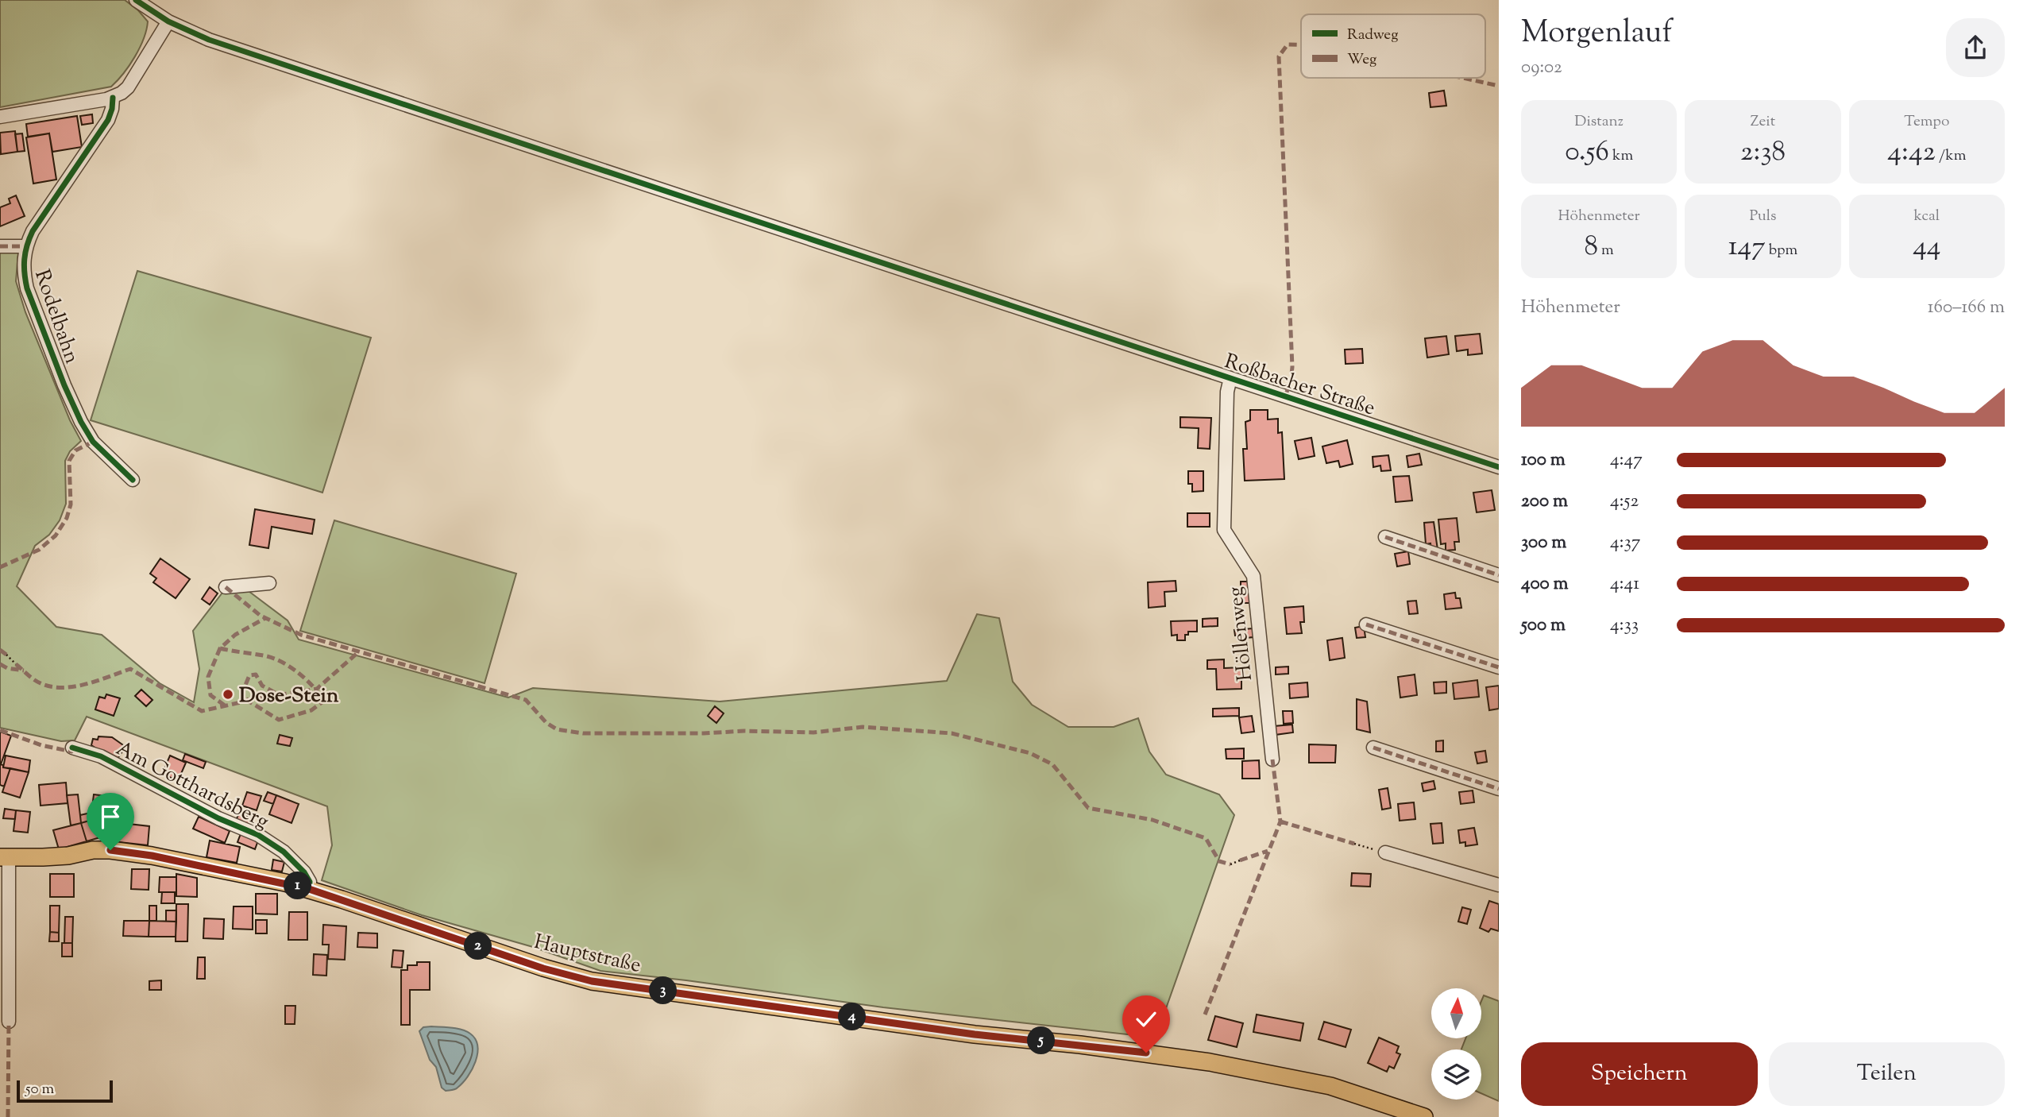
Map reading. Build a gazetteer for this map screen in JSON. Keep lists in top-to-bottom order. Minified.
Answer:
{"streets":{"main road":["Hauptstraße"],"street":["Rodelbahn","Roßbacher Straße","Höllenweg","Am Gotthardsberg"]},"crossings":[["Roßbacher Straße","Höllenweg"],["Am Gotthardsberg","Hauptstraße"]],"places":["Dose-Stein"],"legend":["Radweg","Weg"],"scale_bar":"50 m","north":"top","page":{"heading":["Morgenlauf","09:02"],"stats":[["Distanz","0.56 km"],["Zeit","2:38"],["Tempo","4:42 /km"],["Höhenmeter","8 m"],["Puls","147 bpm"],["kcal","44"]],"chart":["Höhenmeter","160–166 m"],"list":[{"name":"100 m","note":"4:47"},{"name":"200 m","note":"4:52"},{"name":"300 m","note":"4:37"},{"name":"400 m","note":"4:41"},{"name":"500 m","note":"4:33"}],"pins":["1","2","3","4","5"],"buttons":["Speichern","Teilen"],"scale":"50 m"}}
